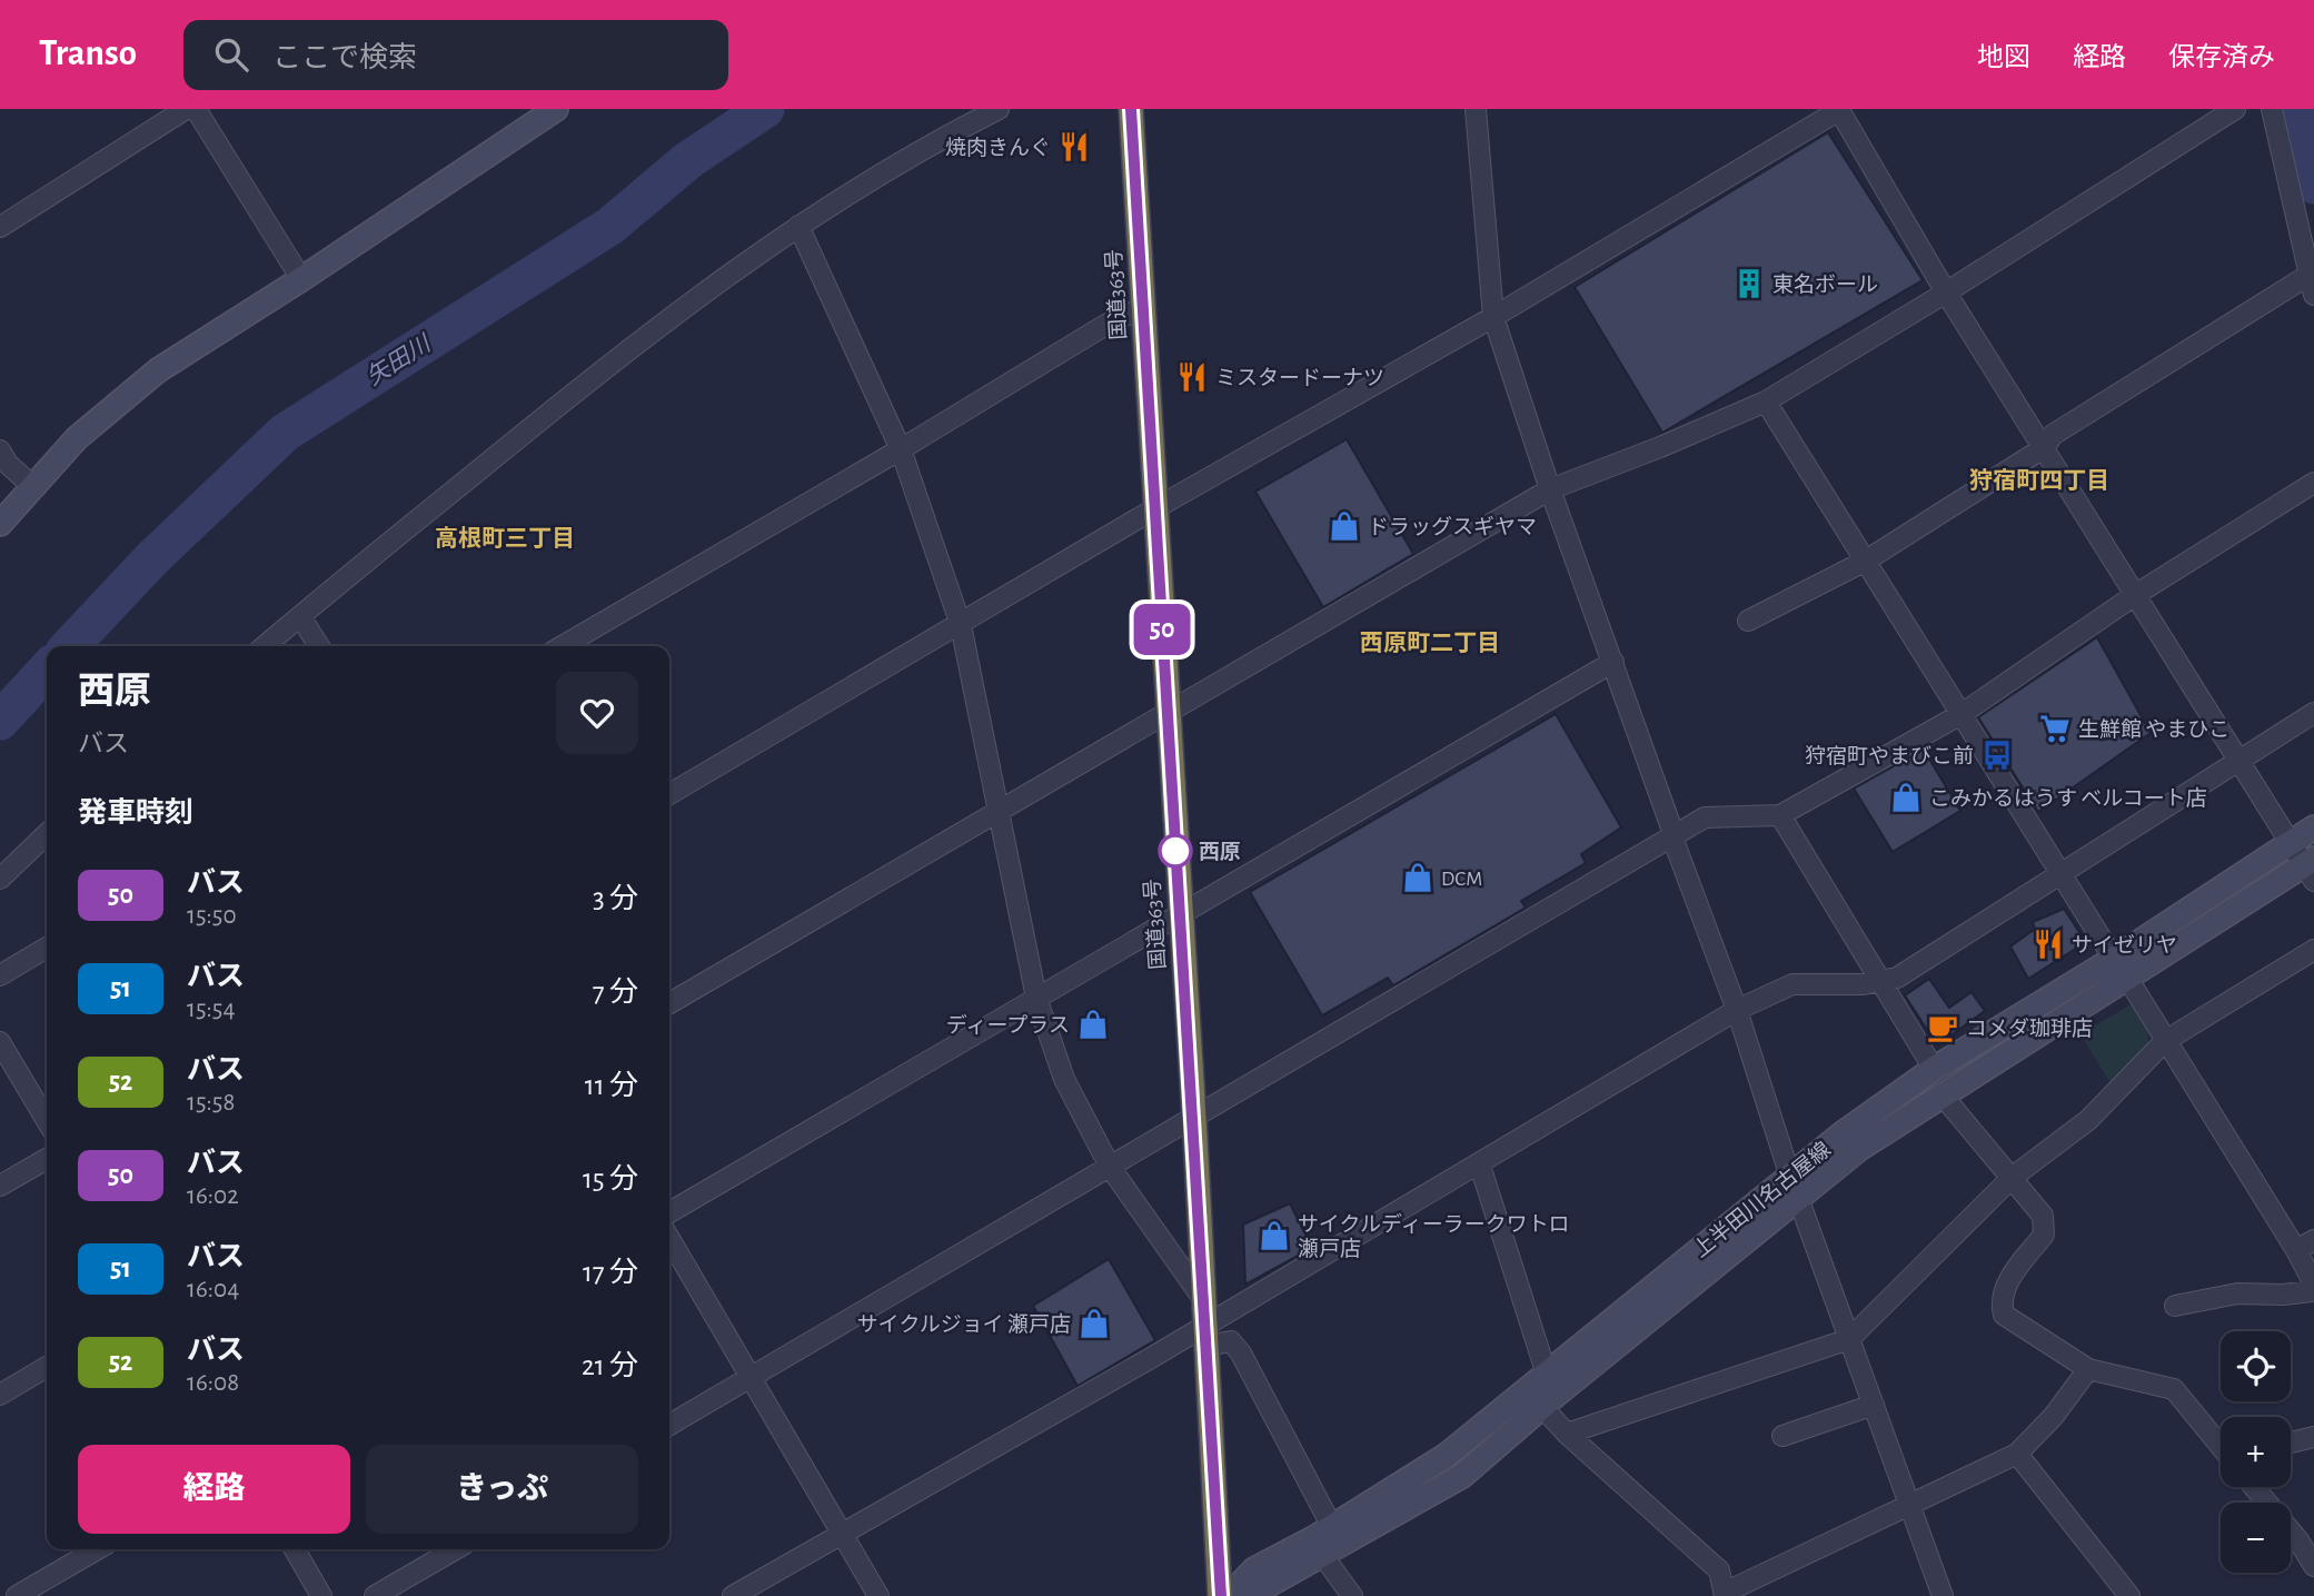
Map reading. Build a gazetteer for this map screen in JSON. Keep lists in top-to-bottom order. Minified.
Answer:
{"streets":{"highway":["国道363号"],"main road":["上半田川名古屋線"]},"districts":["狩宿町四丁目","高根町三丁目","西原町二丁目"],"water":["矢田川"],"places":{"restaurant":["焼肉きんぐ","ミスタードーナツ","サイゼリヤ"],"building":["東名ボール"],"shop":["ドラッグスギヤマ","こみかるはうす ベルコート店","DCM","ディープラス","サイクルディーラークワトロ 瀬戸店","サイクルジョイ 瀬戸店"],"supermarket":["生鮮館 やまひこ"],"bus stop":["狩宿町やまびこ前"],"other":["西原"],"cafe":["コメダ珈琲店"]},"lines":["bus line 50"],"page":{"header":"Transo","search":"ここで検索","nav":["地図","経路","保存済み"],"on_map":"50","heading":[["西原","バス"],"発車時刻"],"list":[{"mark":"50","name":"バス","note":"15:50","value":"3 分"},{"mark":"51","name":"バス","note":"15:54","value":"7 分"},{"mark":"52","name":"バス","note":"15:58","value":"11 分"},{"mark":"50","name":"バス","note":"16:02","value":"15 分"},{"mark":"51","name":"バス","note":"16:04","value":"17 分"},{"mark":"52","name":"バス","note":"16:08","value":"21 分"}],"map_buttons":["+","−"],"buttons":["経路","きっぷ"]}}
